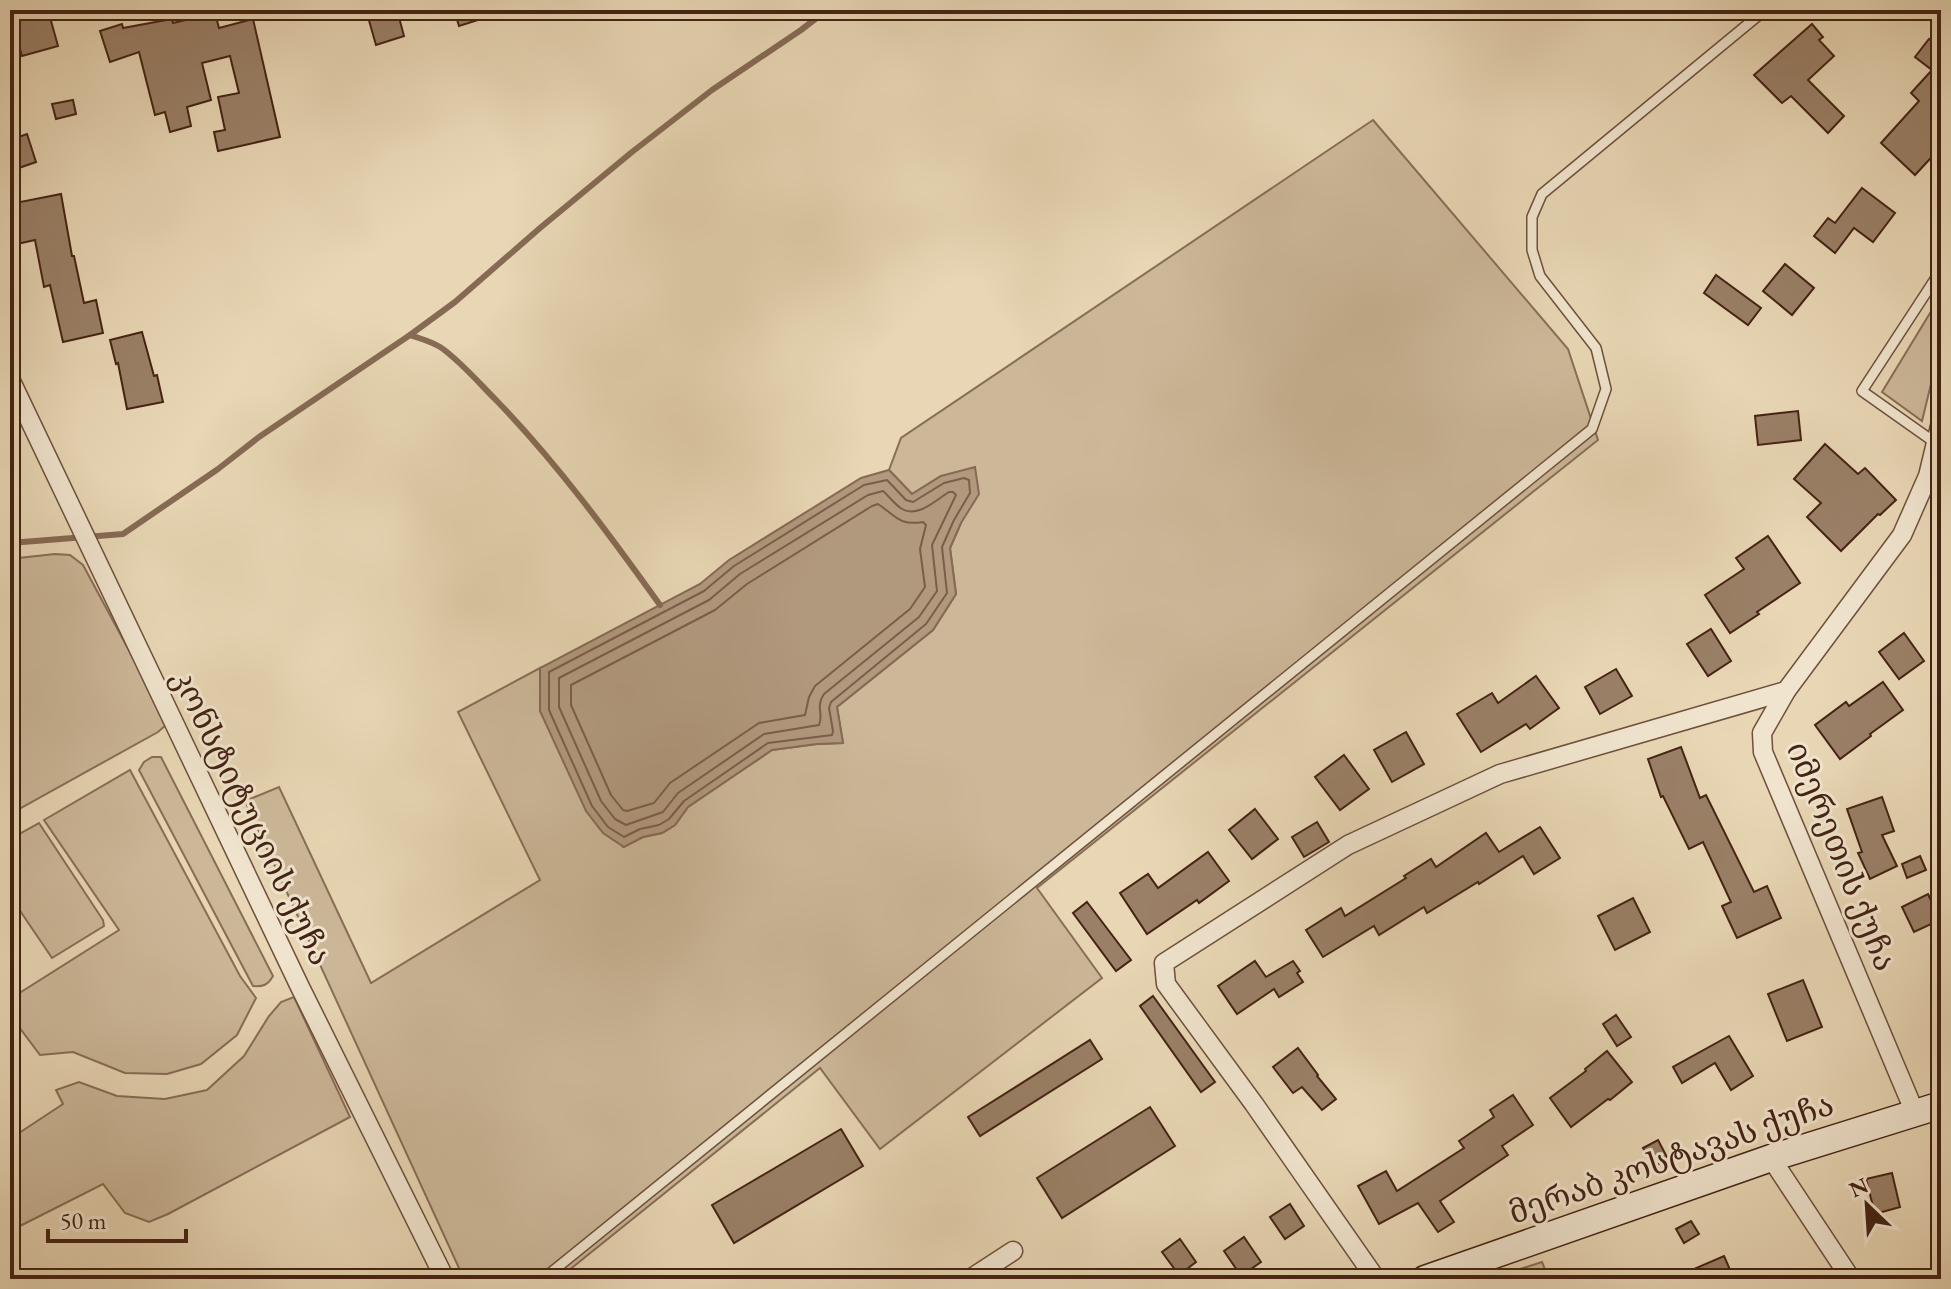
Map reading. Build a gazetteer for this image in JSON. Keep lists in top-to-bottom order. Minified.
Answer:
{"streets":{"main road":["მერაბ კოსტავას ქუჩა"],"street":["კონსტიტუციის ქუჩა","იმერეთის ქუჩა"]},"crossings":[["იმერეთის ქუჩა","მერაბ კოსტავას ქუჩა"]],"scale_bar":"50 m","north":"top left"}
